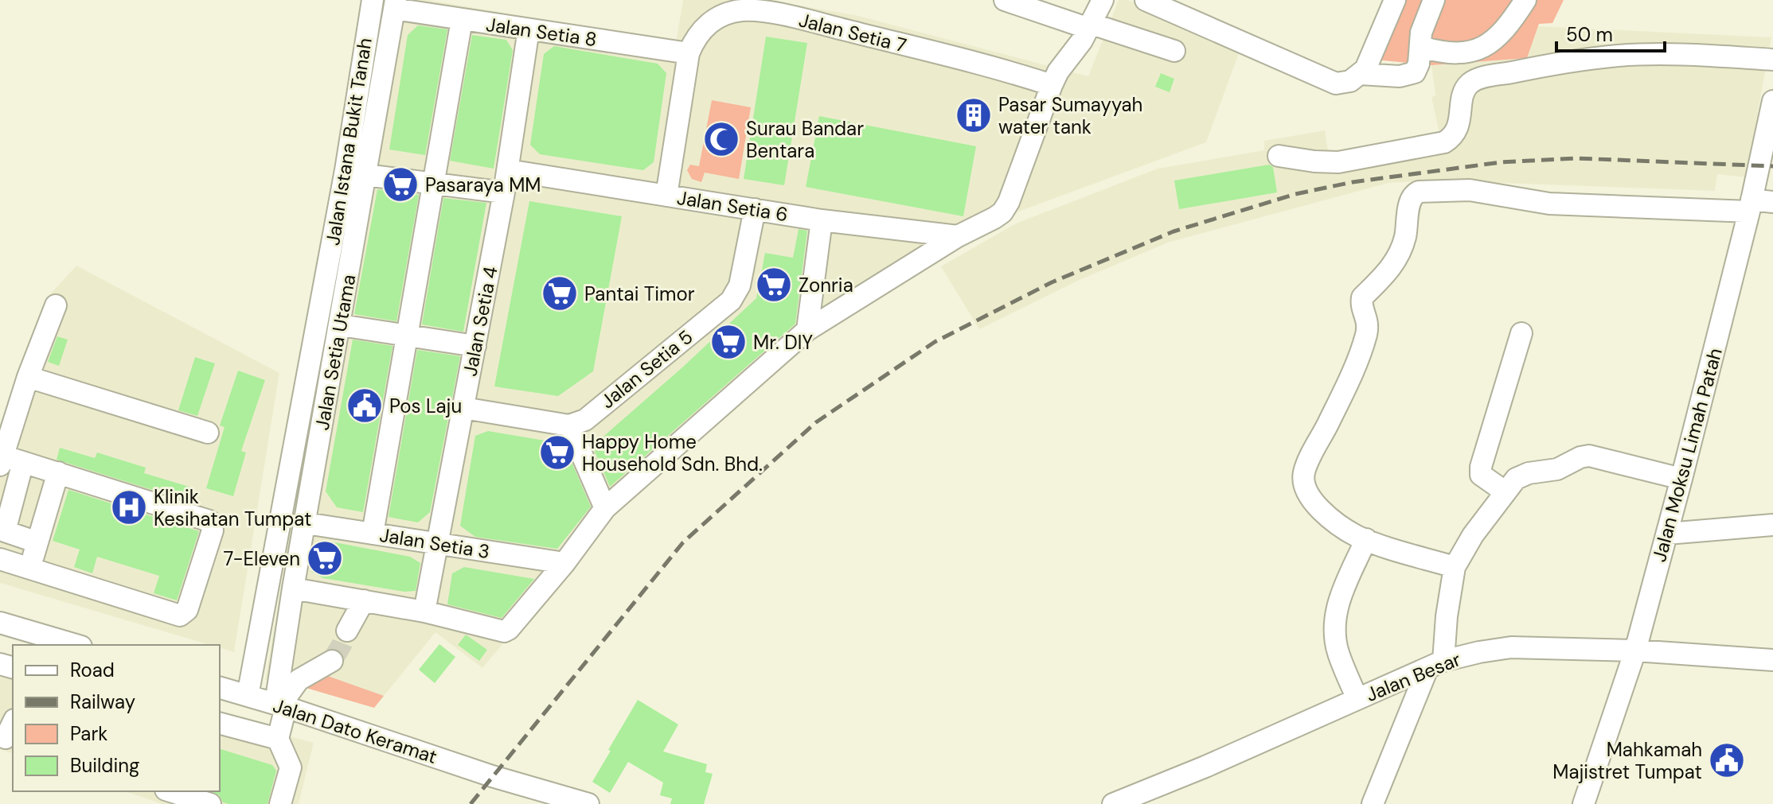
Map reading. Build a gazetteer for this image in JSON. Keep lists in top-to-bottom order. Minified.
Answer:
{"streets":{"street":["Jalan Setia 8","Jalan Setia 7","Jalan Istana Bukit Tanah","Jalan Setia 6","Jalan Setia 4","Jalan Setia Utama","Jalan Setia 5","Jalan Moksu Limah Patah","Jalan Setia 3","Jalan Besar","Jalan Dato Keramat"]},"crossings":[["Jalan Setia 8","Jalan Setia 7"],["Jalan Setia 8","Jalan Setia 4"],["Jalan Setia 8","Jalan Setia Utama"],["Jalan Setia 7","Jalan Setia 6"],["Jalan Istana Bukit Tanah","Jalan Dato Keramat"],["Jalan Setia 6","Jalan Setia 4"],["Jalan Setia 6","Jalan Setia 5"],["Jalan Setia 4","Jalan Setia 3"],["Jalan Setia Utama","Jalan Setia 3"],["Jalan Setia Utama","Jalan Dato Keramat"],["Jalan Moksu Limah Patah","Jalan Besar"]],"places":{"building":["Pasar Sumayyah water tank"],"mosque":["Surau Bandar Bentara"],"supermarket":["Pasaraya MM","Zonria","Pantai Timor","Mr. DIY","Happy Home Household Sdn. Bhd.","7-Eleven"],"public building":["Pos Laju","Mahkamah Majistret Tumpat"],"hospital":["Klinik Kesihatan Tumpat"]},"legend":["Road","Railway","Park","Building"],"scale_bar":"50 m"}
